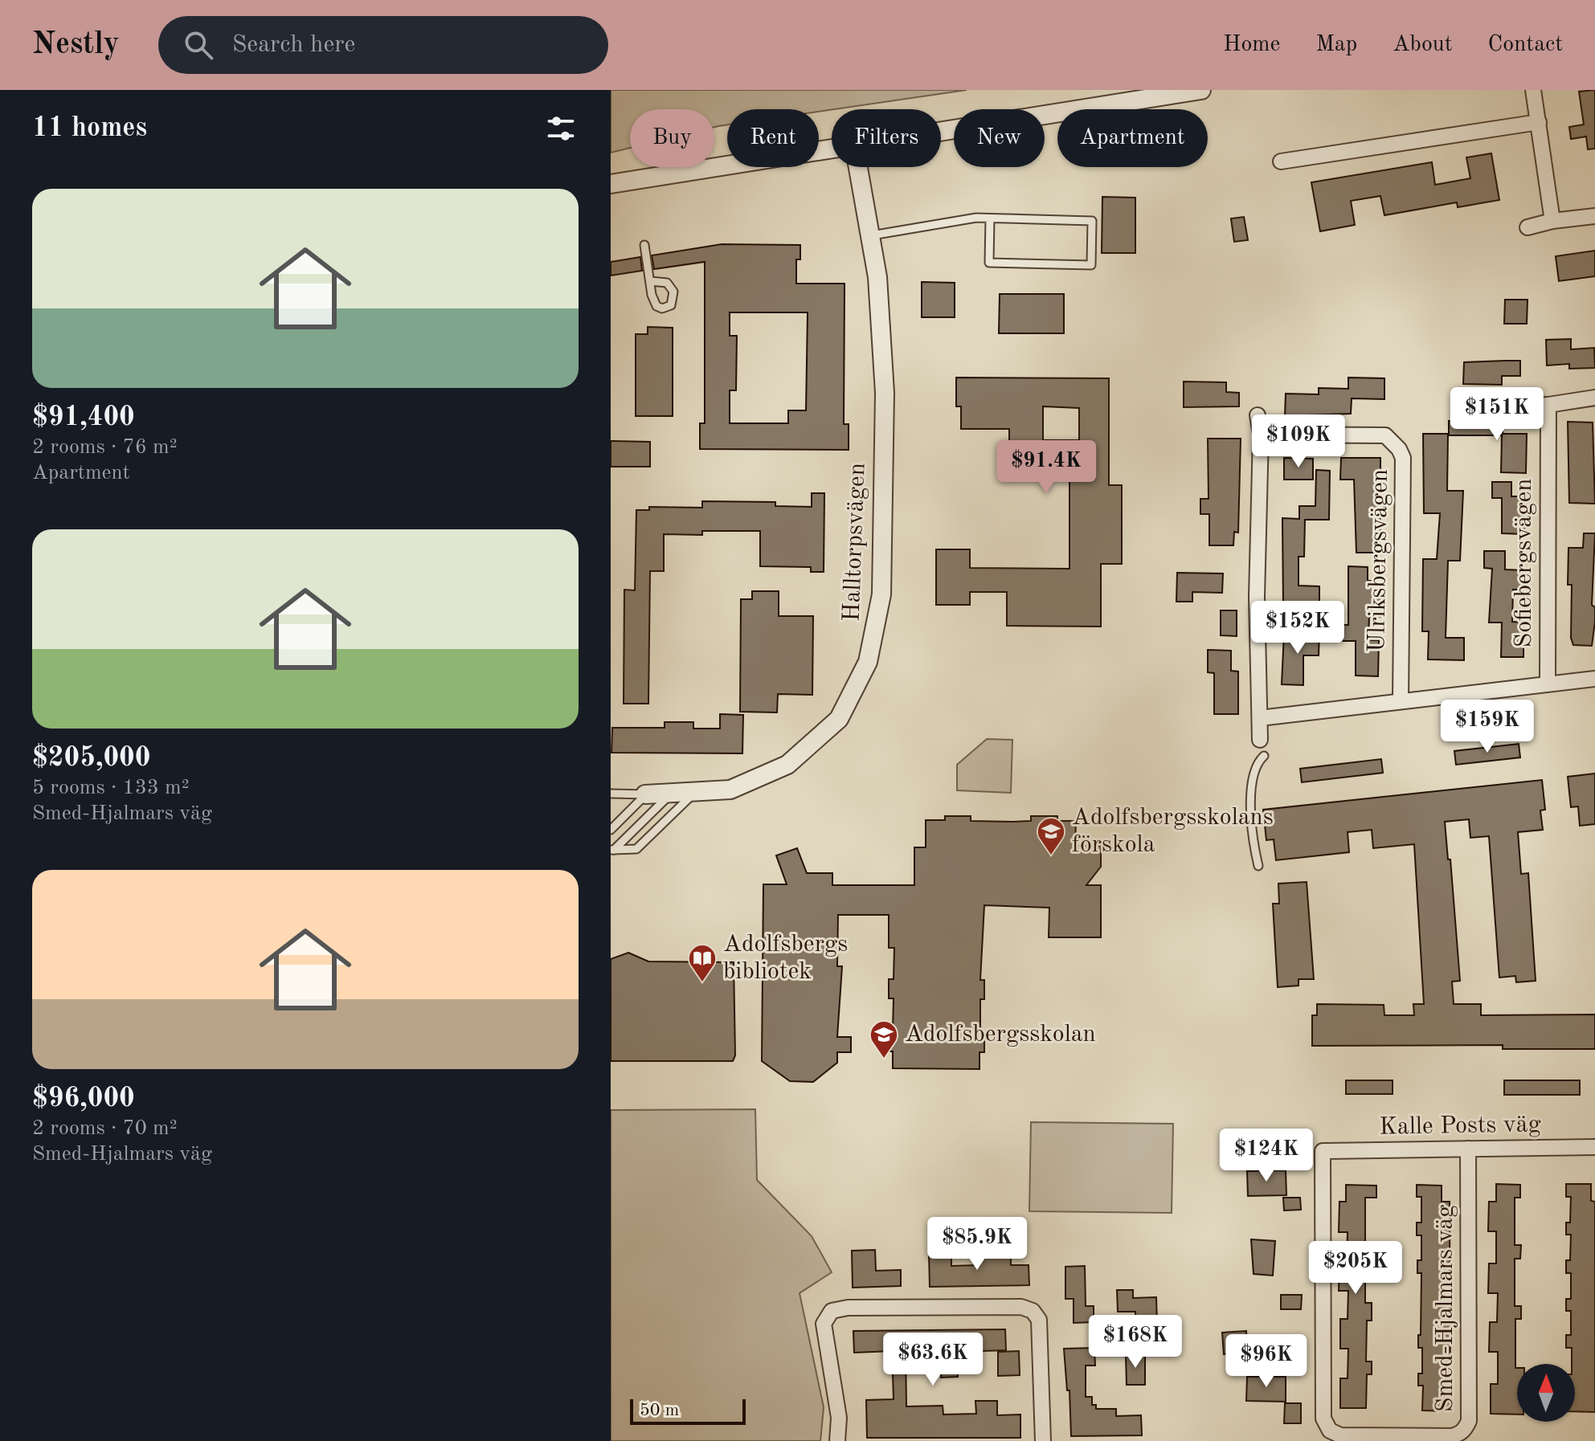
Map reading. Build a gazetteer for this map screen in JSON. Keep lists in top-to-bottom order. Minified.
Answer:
{"streets":{"street":["Halltorpsvägen","Ulriksbergsvägen","Sofiebergsvägen","Kalle Posts väg","Smed-Hjalmars väg"]},"crossings":[["Kalle Posts väg","Smed-Hjalmars väg"]],"places":{"school or university":["Adolfsbergsskolans förskola","Adolfsbergsskolan"],"library":["Adolfsbergs bibliotek"]},"scale_bar":"50 m","north":"top","page":{"header":"Nestly","search":"Search here","nav":["Home","Map","About","Contact"],"heading":"11 homes","chip":["Buy","Rent","Filters","New","Apartment"],"list":[{"name":"$91,400","note":"2 rooms · 76 m² · Apartment"},{"name":"$205,000","note":"5 rooms · 133 m² · Smed-Hjalmars väg"},{"name":"$96,000","note":"2 rooms · 70 m² · Smed-Hjalmars väg"}],"price":["$151K","$109K","$91.4K","$152K","$159K","$124K","$85.9K","$205K","$168K","$63.6K","$96K"],"scale":"50 m"}}
